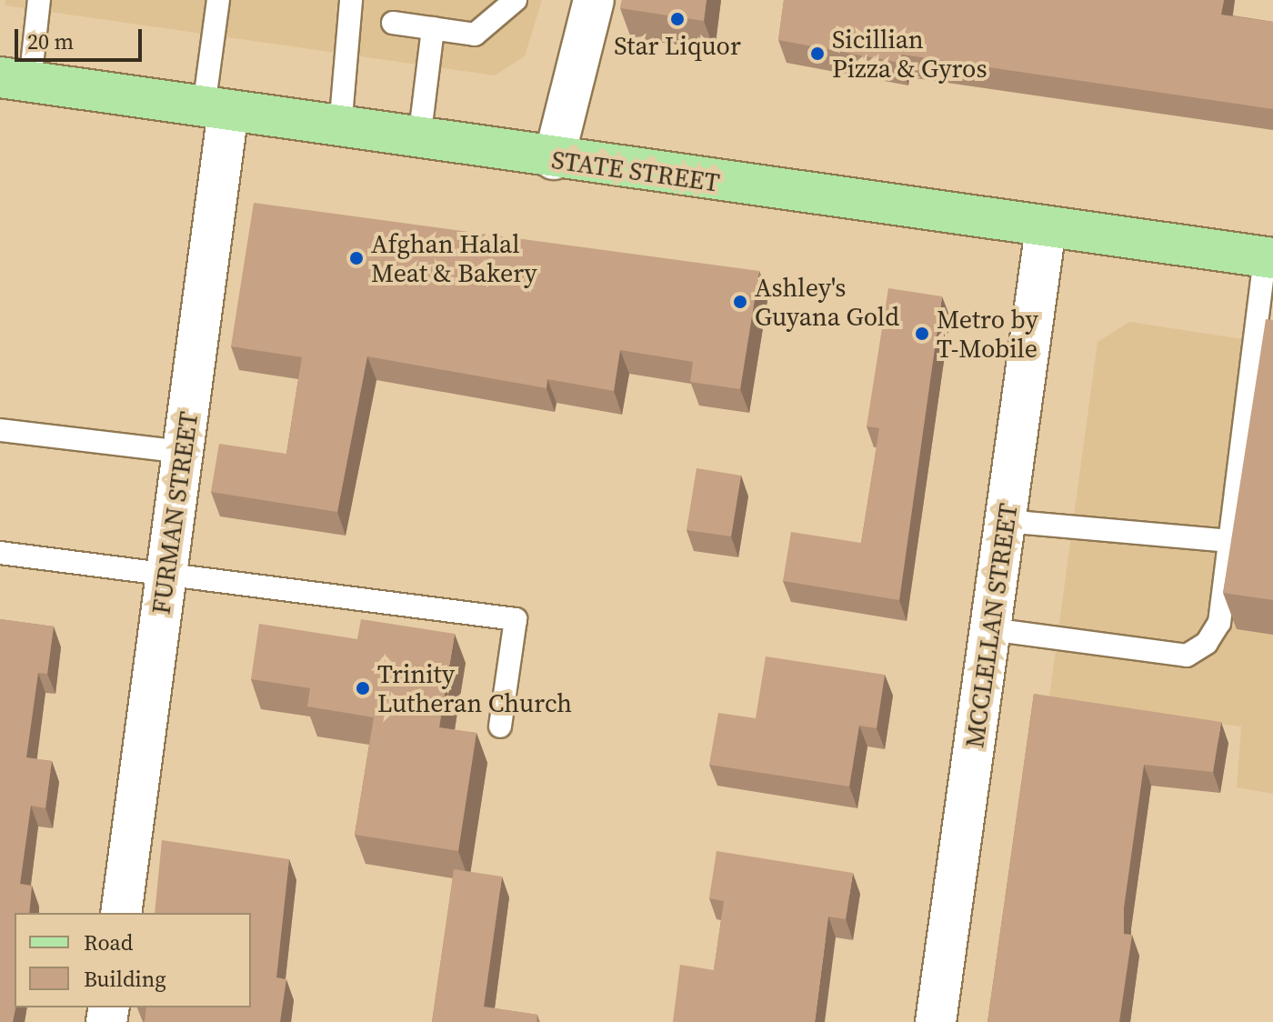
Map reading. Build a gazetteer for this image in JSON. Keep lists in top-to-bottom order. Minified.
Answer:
{"streets":{"main road":["STATE STREET"],"street":["FURMAN STREET","MCCLELLAN STREET"]},"crossings":[["STATE STREET","FURMAN STREET"],["STATE STREET","MCCLELLAN STREET"]],"places":["Star Liquor","Sicillian Pizza & Gyros","Afghan Halal Meat & Bakery","Ashley's Guyana Gold","Metro by T-Mobile","Trinity Lutheran Church"],"legend":["Road","Building"],"scale_bar":"20 m"}
